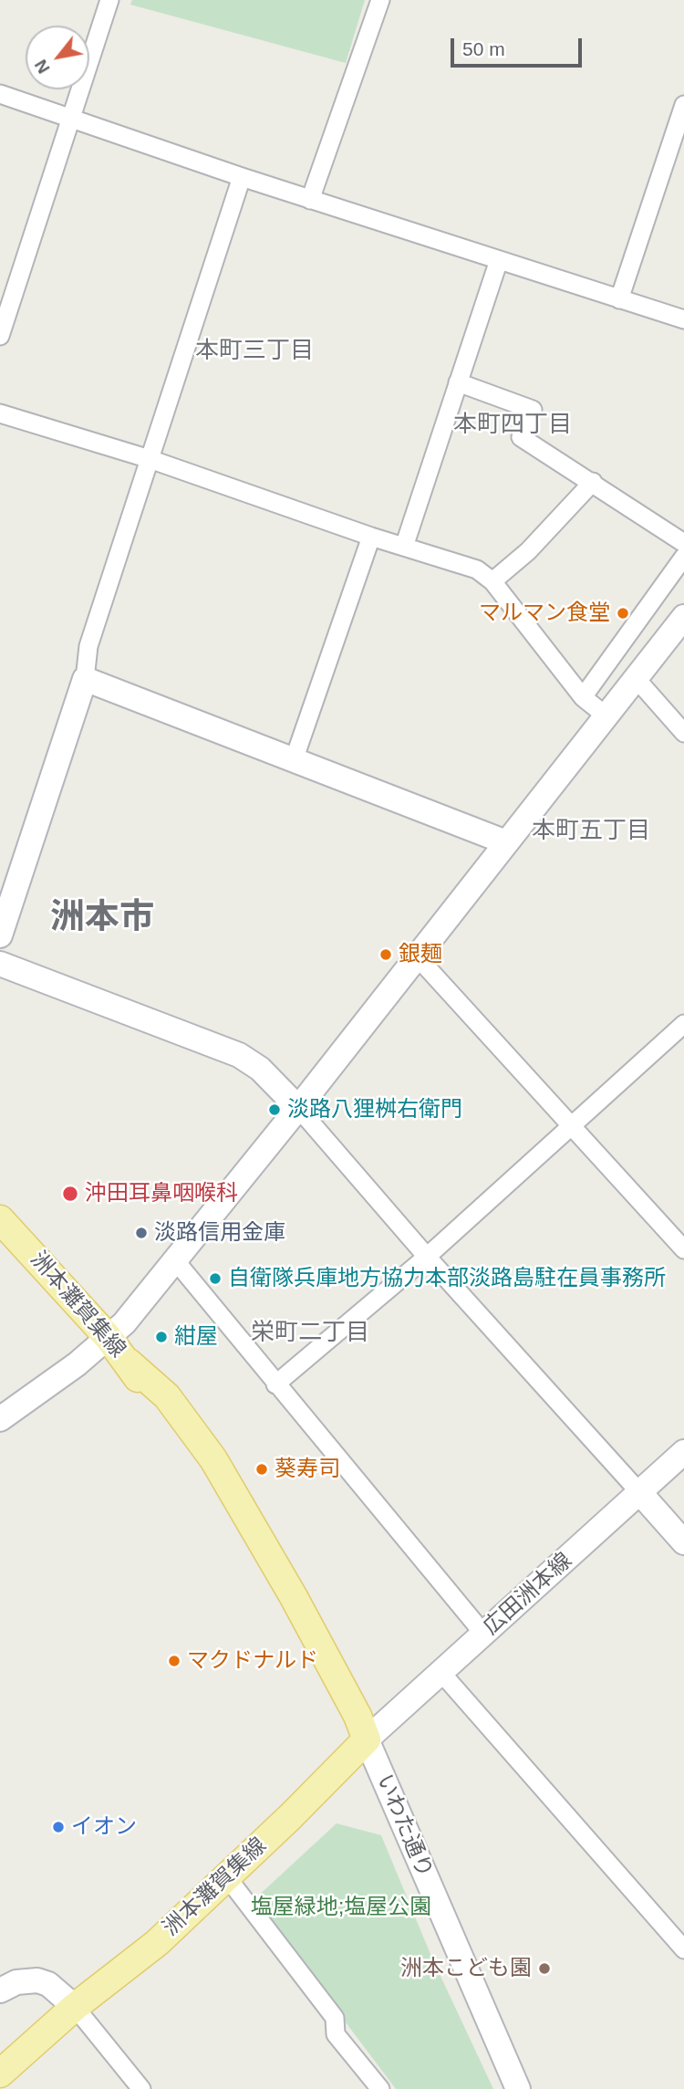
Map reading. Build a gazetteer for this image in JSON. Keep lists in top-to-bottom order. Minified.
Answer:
{"streets":{"main road":["洲本灘賀集線"],"street":["広田洲本線","いわた通り"]},"crossings":[["洲本灘賀集線","広田洲本線"],["洲本灘賀集線","いわた通り"],["広田洲本線","いわた通り"]],"districts":["本町三丁目","本町四丁目","本町五丁目","洲本市","栄町二丁目"],"parks":["塩屋緑地;塩屋公園"],"places":["マルマン食堂","銀麺","淡路八狸桝右衛門","沖田耳鼻咽喉科","淡路信用金庫","自衛隊兵庫地方協力本部淡路島駐在員事務所","紺屋","葵寿司","マクドナルド","イオン","洲本こども園"],"scale_bar":"50 m","north":"bottom left"}
